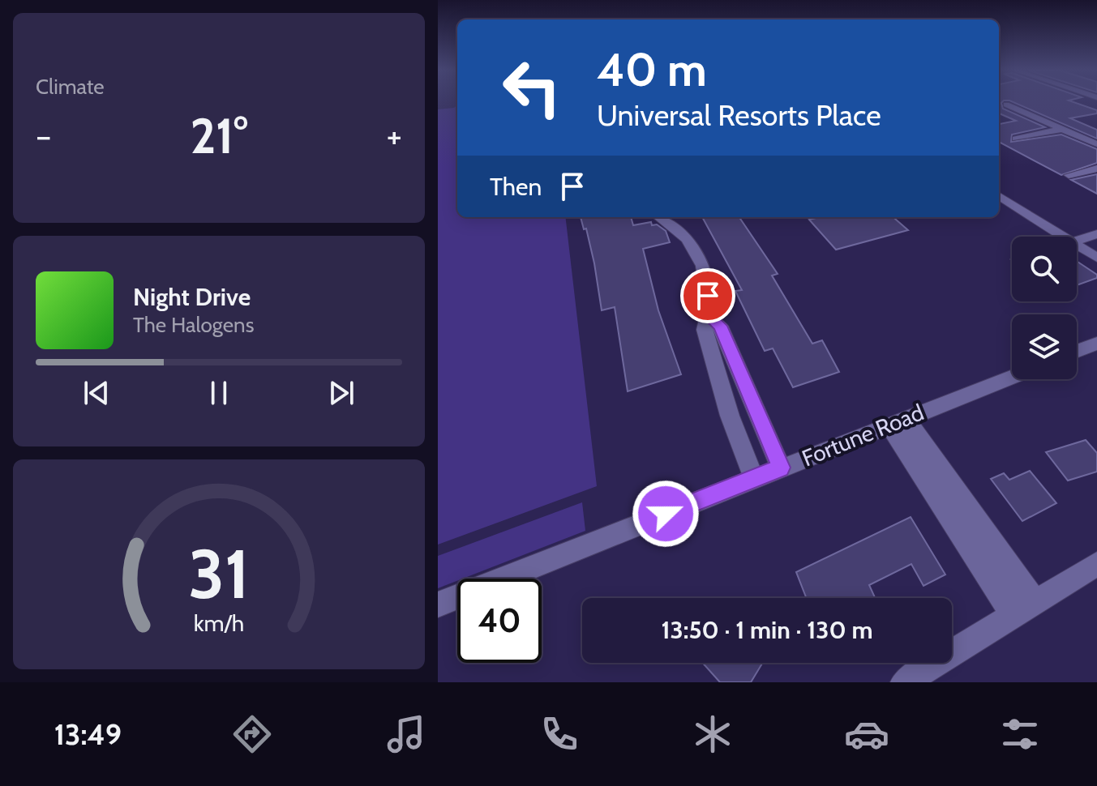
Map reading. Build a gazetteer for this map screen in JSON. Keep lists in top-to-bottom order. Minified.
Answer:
{"streets":{"street":["Fortune Road"]},"page":{"tile":"Climate","turn":["40 m","Universal Resorts Place"],"heat":["−","21°","+"],"then":"Then","song":["Night Drive","The Halogens"],"limit":"40","trip":"13:50 · 1 min · 130 m","tabs":"13:49","gauge":["31","km/h"]}}
